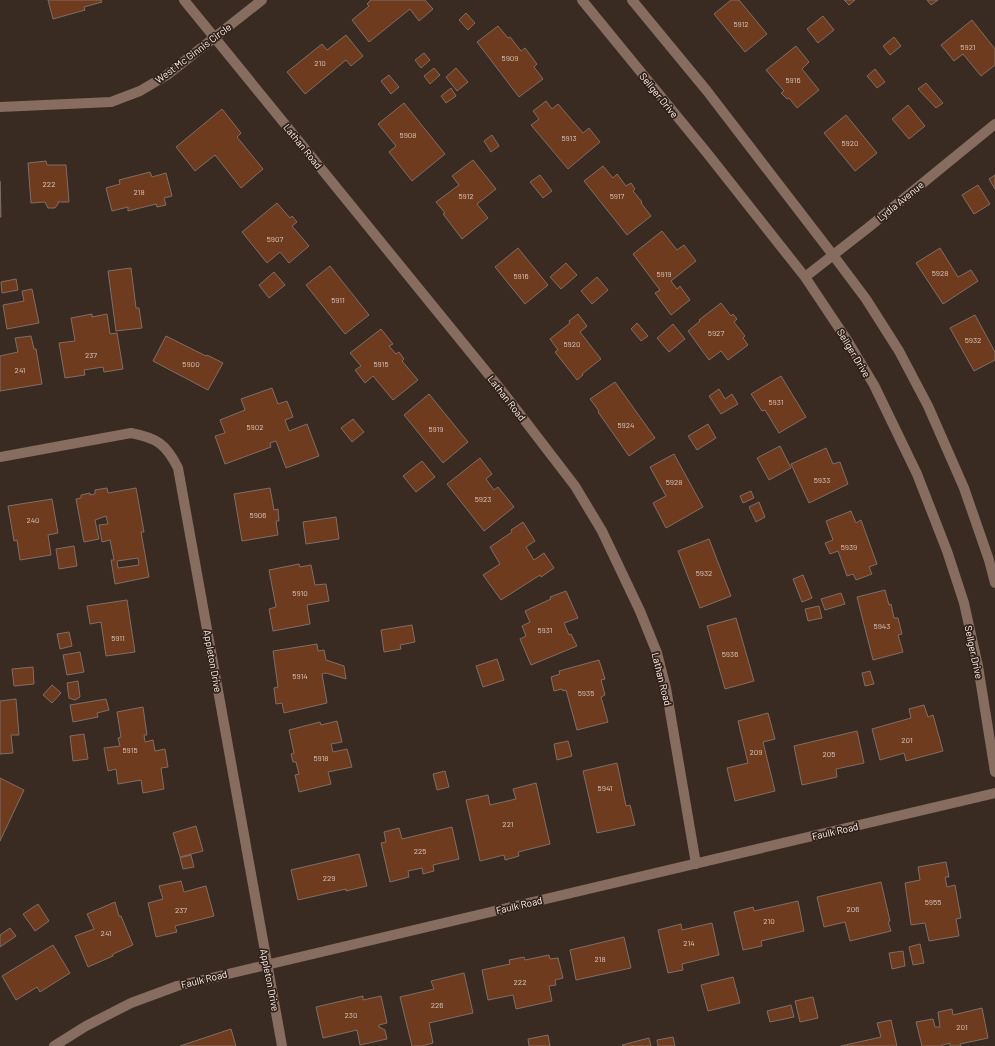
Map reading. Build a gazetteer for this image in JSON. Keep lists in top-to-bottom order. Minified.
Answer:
{"streets":{"street":["West Mc Ginnis Circle","Sellger Drive","Lathan Road","Lydia Avenue","Appleton Drive","Faulk Road"]},"crossings":[["West Mc Ginnis Circle","Lathan Road"],["Sellger Drive","Lydia Avenue"],["Lathan Road","Faulk Road"],["Appleton Drive","Faulk Road"]],"house_numbers":["5912","5921","5909","210","5916","5908","5913","5920","222","218","5912","5917","5907","5928","5919","5916","5911","5927","5932","5920","237","5900","5915","241","5931","5924","5902","5919","5933","5928","5923","5906","240","5939","5932","5910","5943","5931","5911","5936","5914","5935","201","5915","209","205","5918","5941","221","225","229","5955","206","237","210","241","214","218","222","226","230","201"]}
